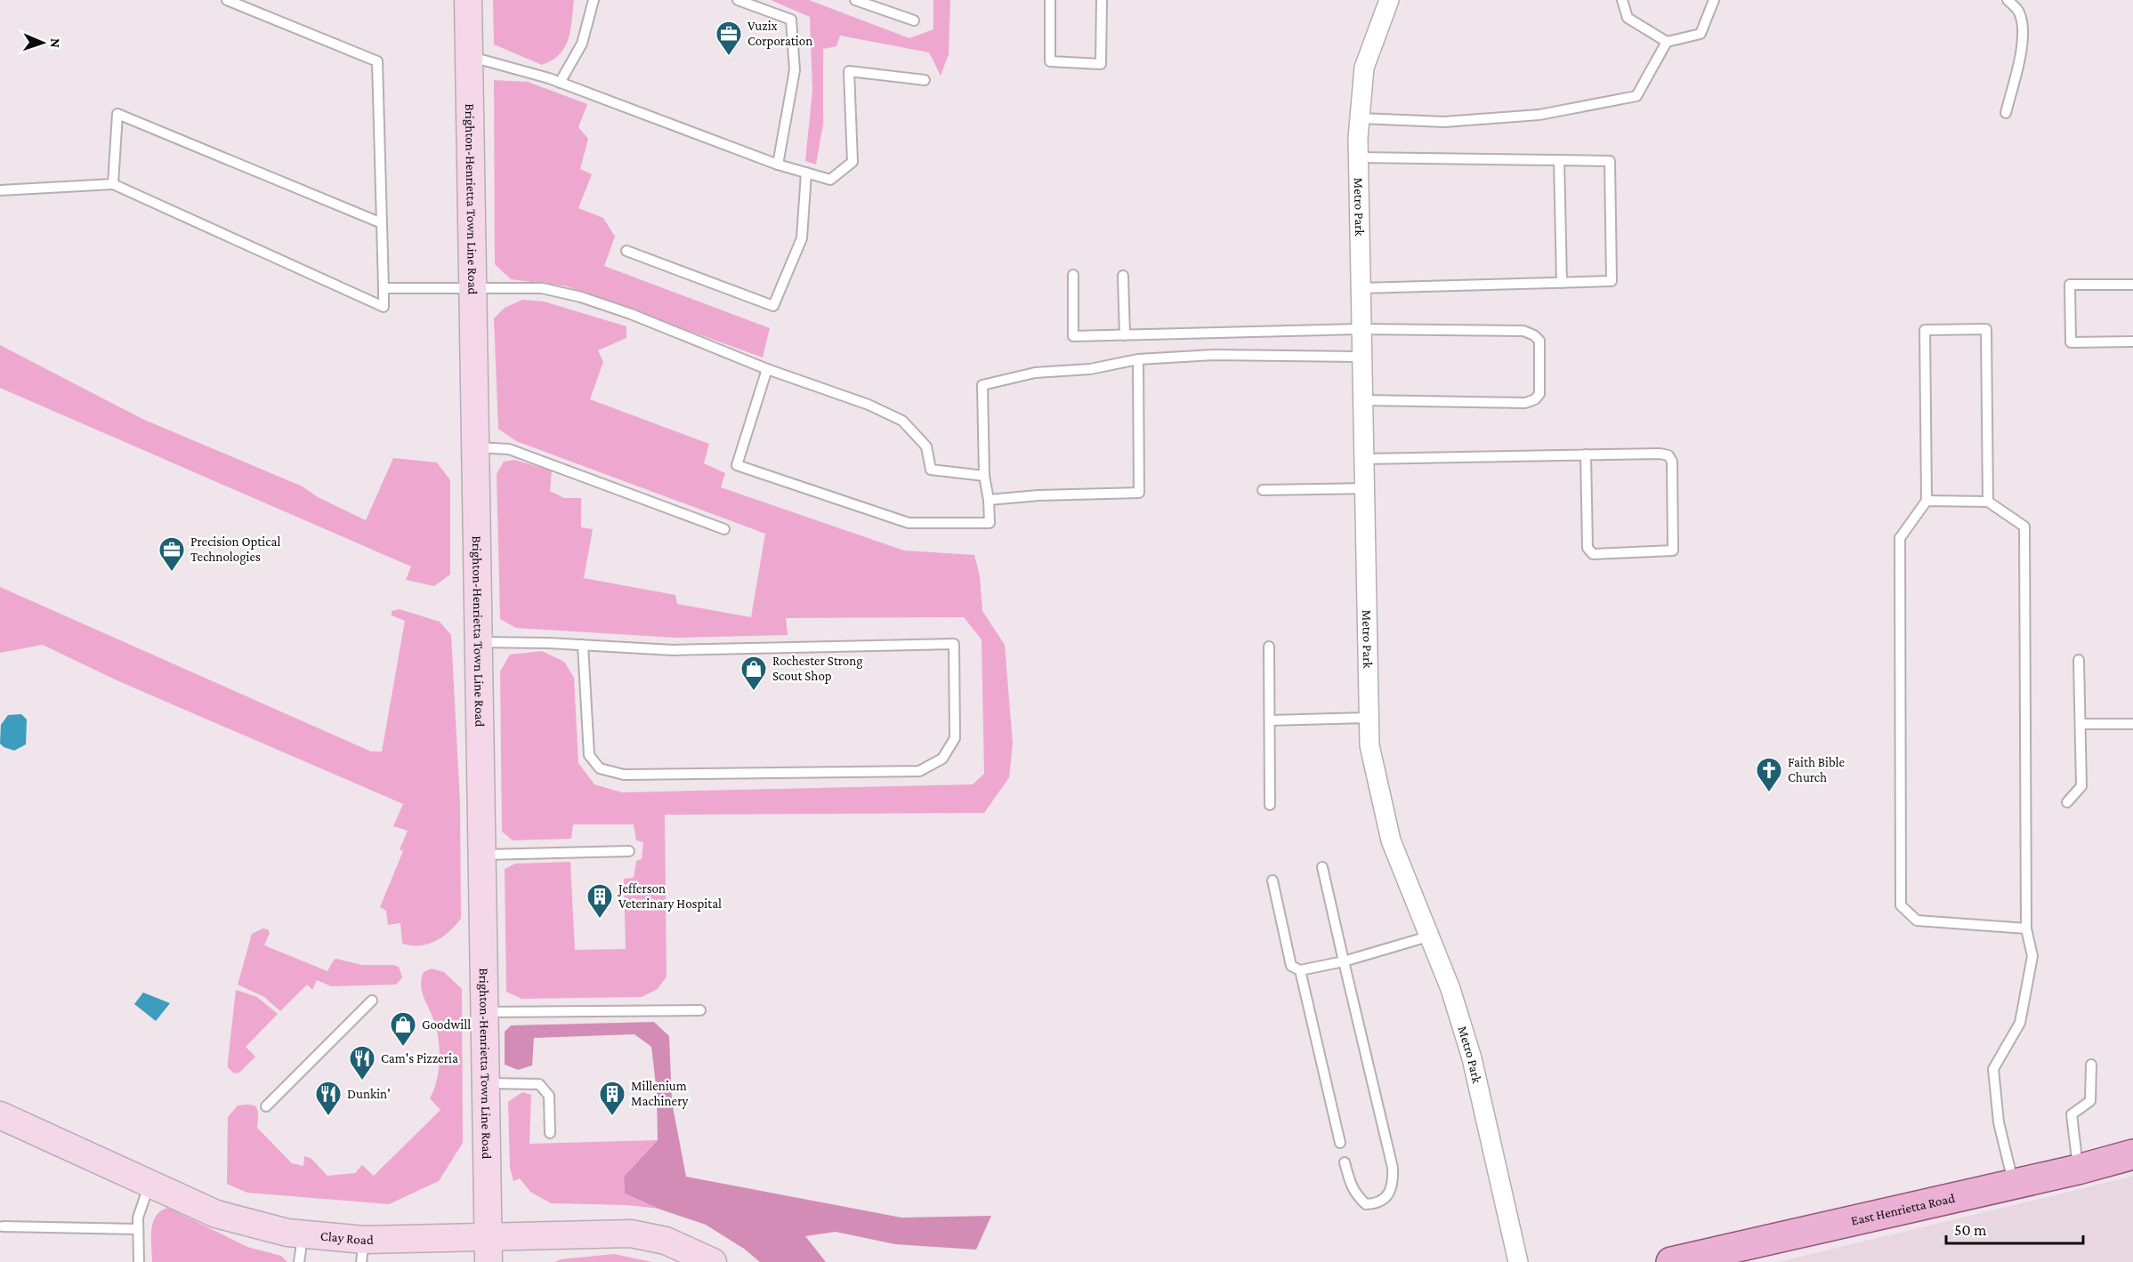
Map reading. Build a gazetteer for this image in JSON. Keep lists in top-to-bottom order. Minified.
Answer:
{"streets":{"main road":["East Henrietta Road"],"street":["Brighton-Henrietta Town Line Road","Metro Park","Clay Road"]},"crossings":[["Brighton-Henrietta Town Line Road","Clay Road"]],"places":{"office":["Vuzix Corporation","Precision Optical Technologies"],"shop":["Rochester Strong Scout Shop","Goodwill"],"church":["Faith Bible Church"],"building":["Jefferson Veterinary Hospital","Millenium Machinery"],"restaurant":["Cam's Pizzeria","Dunkin'"]},"scale_bar":"50 m","north":"right"}
